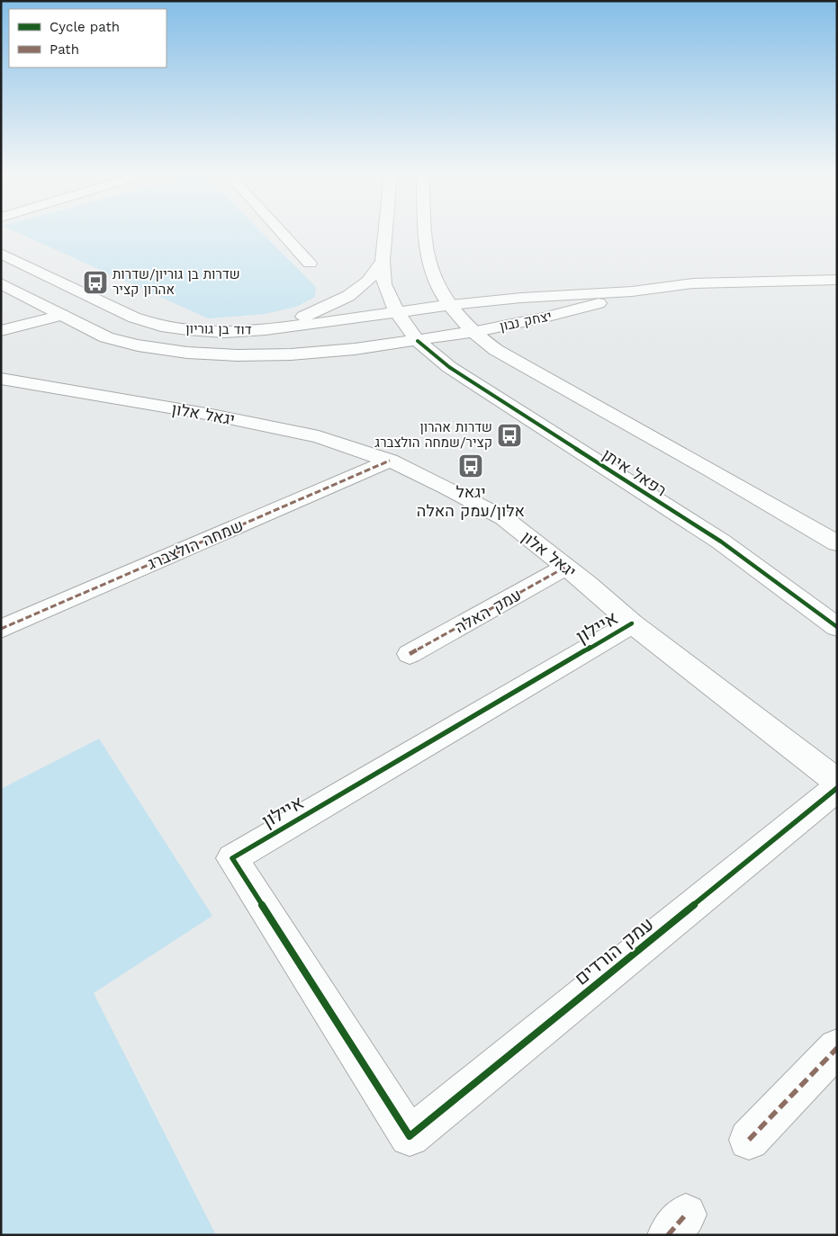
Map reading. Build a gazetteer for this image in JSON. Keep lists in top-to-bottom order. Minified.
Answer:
{"streets":{"street":["יצחק נבון","דוד בן גוריון","יגאל אלון","רפאל איתן","שמחה הולצברג","עמק האלה","איילון","עמק הורדים"]},"crossings":[["יצחק נבון","דוד בן גוריון"],["יצחק נבון","רפאל איתן"],["דוד בן גוריון","רפאל איתן"],["יגאל אלון","שמחה הולצברג"],["יגאל אלון","עמק האלה"],["יגאל אלון","איילון"],["איילון","עמק הורדים"]],"places":{"bus stop":["שדרות בן גוריון/שדרות אהרון קציר","שדרות אהרון קציר/שמחה הולצברג","יגאל אלון/עמק האלה"]},"legend":["Cycle path","Path"]}
